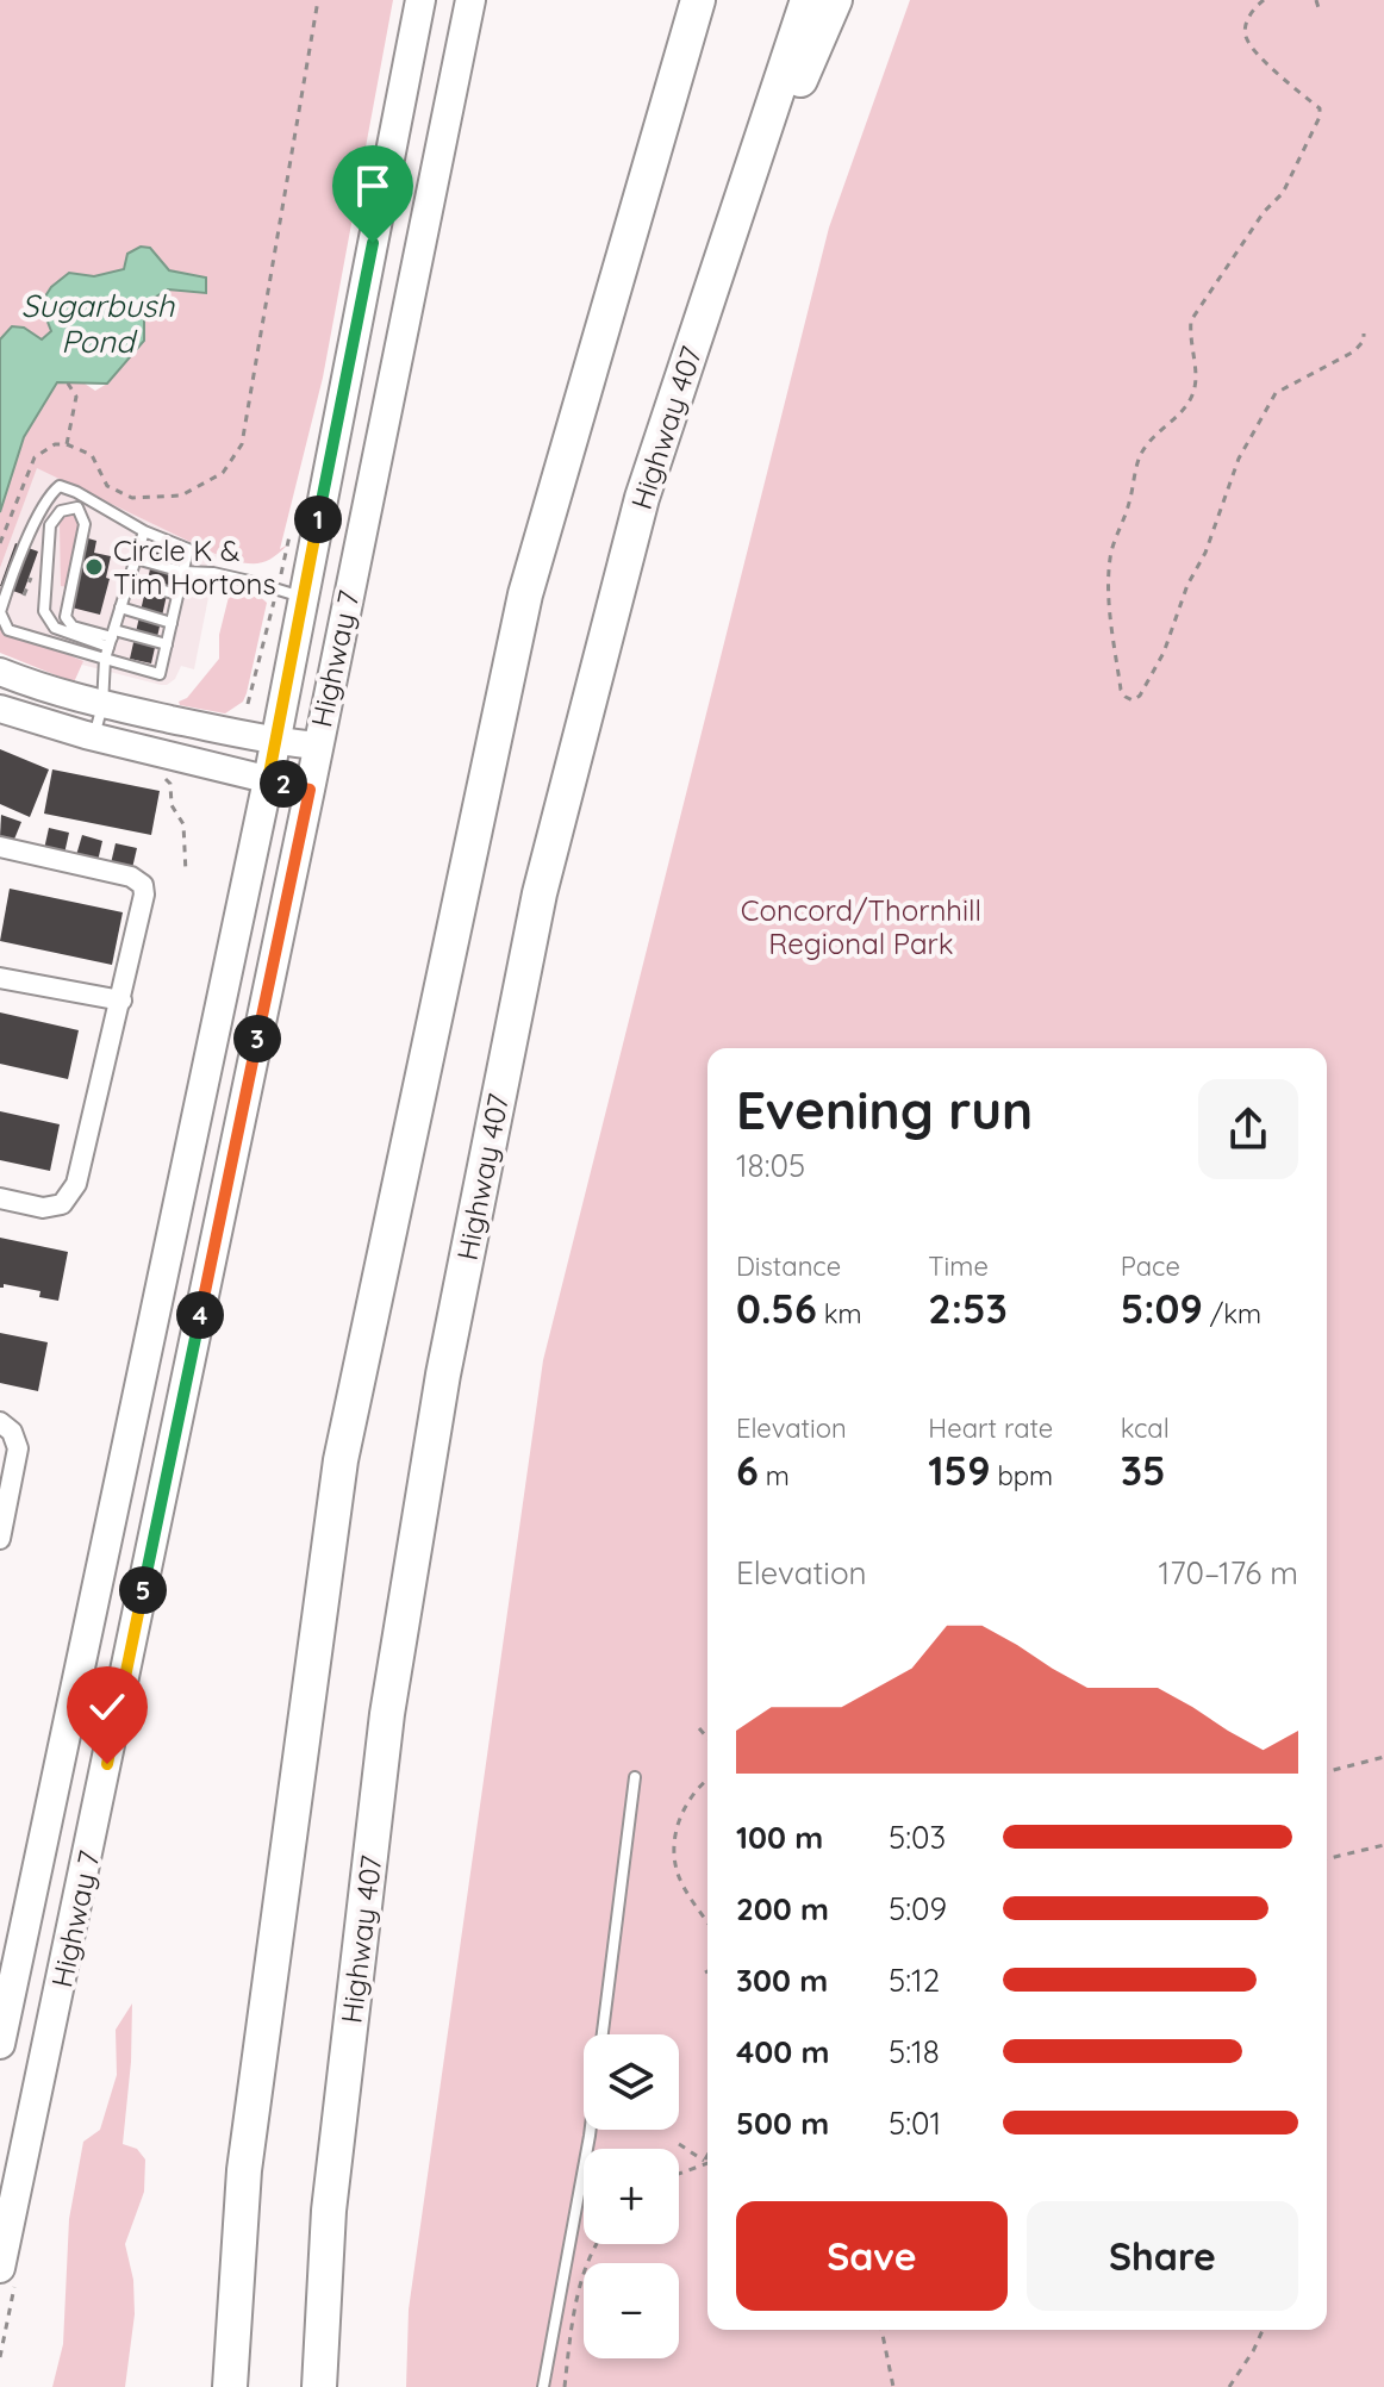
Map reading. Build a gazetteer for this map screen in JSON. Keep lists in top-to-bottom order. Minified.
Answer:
{"streets":{"highway":["Highway 407"],"main road":["Highway 7"]},"water":["Sugarbush Pond"],"parks":["Concord/Thornhill Regional Park"],"places":["Circle K & Tim Hortons"],"page":{"pins":["1","2","3","4","5"],"heading":["Evening run","18:05"],"stats":[["Distance","0.56 km"],["Time","2:53"],["Pace","5:09 /km"],["Elevation","6 m"],["Heart rate","159 bpm"],["kcal","35"]],"chart":["Elevation","170–176 m"],"list":[{"name":"100 m","note":"5:03"},{"name":"200 m","note":"5:09"},{"name":"300 m","note":"5:12"},{"name":"400 m","note":"5:18"},{"name":"500 m","note":"5:01"}],"map_buttons":["+","−"],"buttons":["Save","Share"]}}
